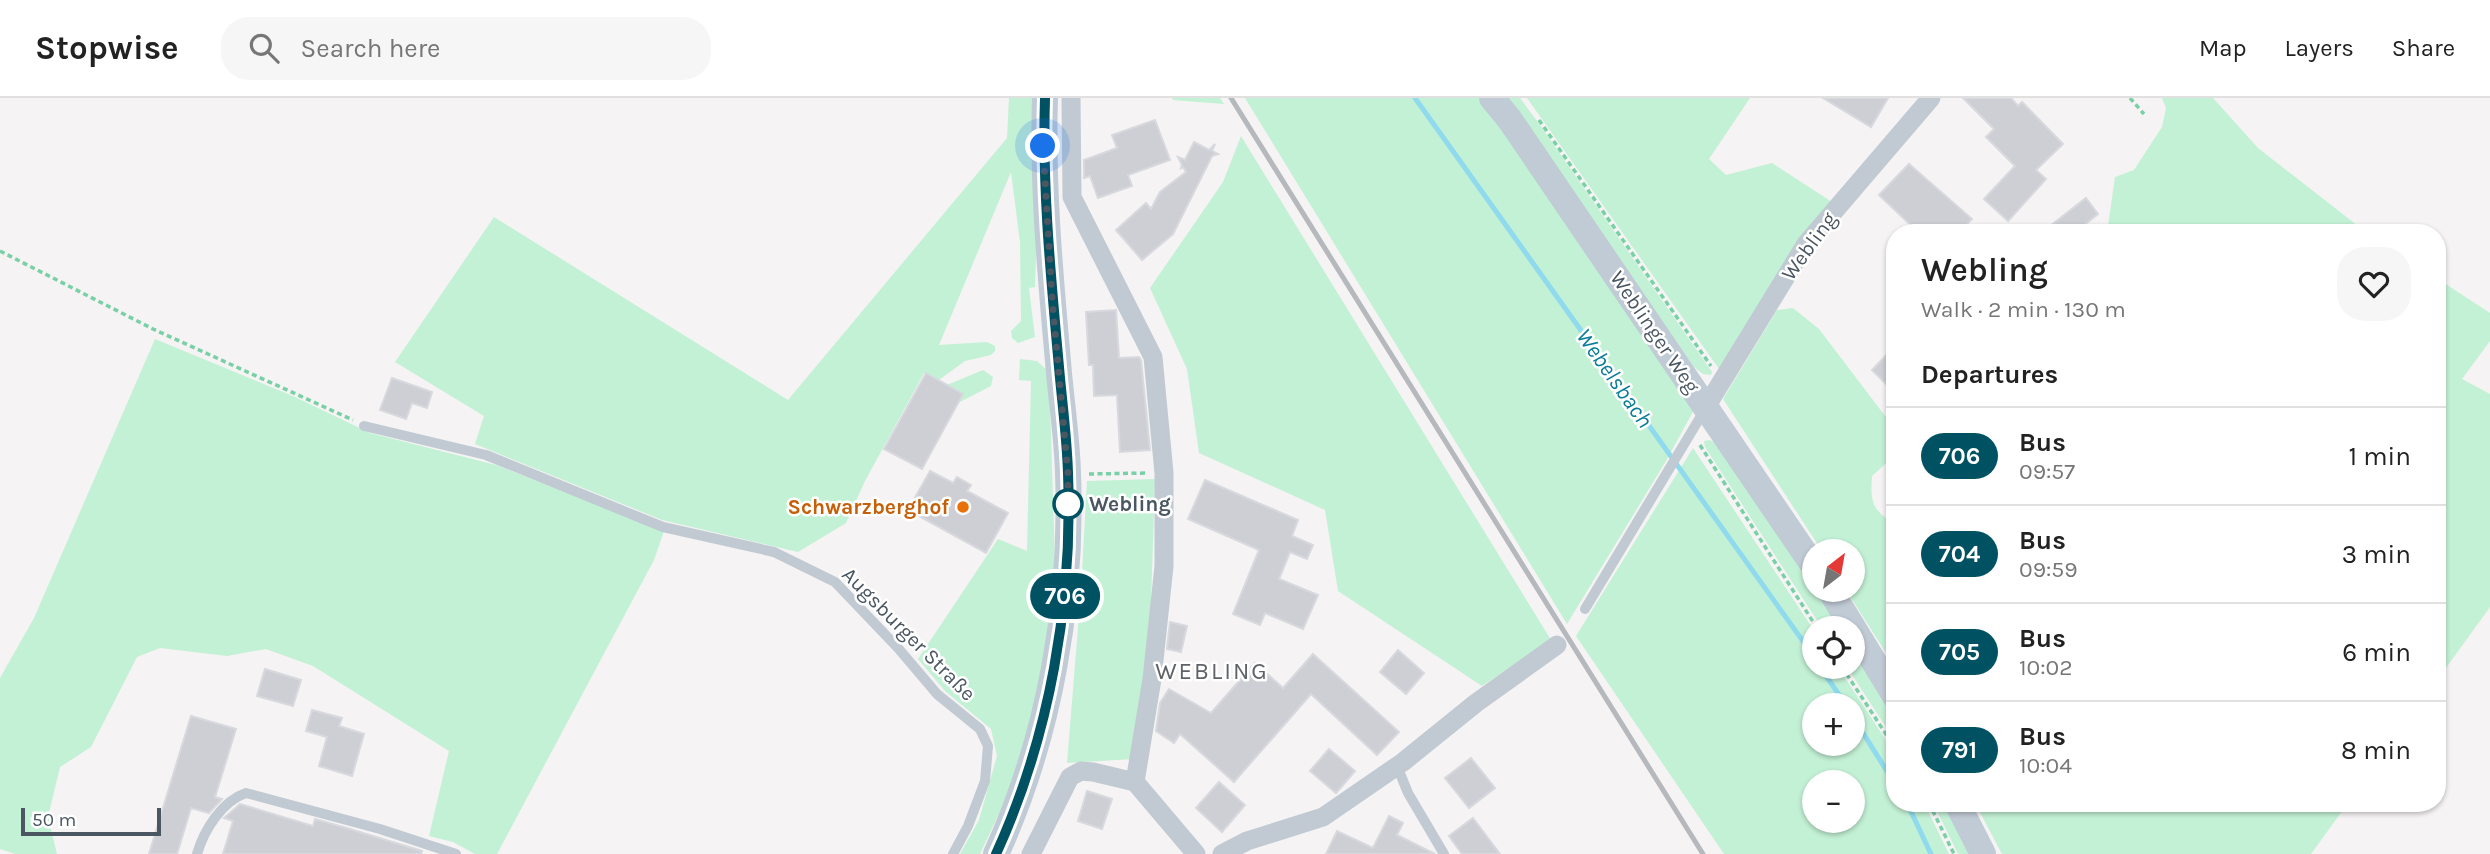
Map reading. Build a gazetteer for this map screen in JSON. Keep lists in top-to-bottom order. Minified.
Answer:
{"streets":{"main road":["Weblinger Weg"],"street":["Webling"],"lane":["Augsburger Straße"]},"crossings":[["Webling","Weblinger Weg"]],"districts":["WEBLING"],"water":["Webelsbach"],"places":["Webling","Schwarzberghof"],"lines":["bus line 706"],"scale_bar":"50 m","north":"top right","page":{"header":"Stopwise","search":"Search here","nav":["Map","Layers","Share"],"on_map":"706","heading":[["Webling","Walk · 2 min · 130 m"],"Departures"],"list":[{"mark":"706","name":"Bus","note":"09:57","value":"1 min"},{"mark":"704","name":"Bus","note":"09:59","value":"3 min"},{"mark":"705","name":"Bus","note":"10:02","value":"6 min"},{"mark":"791","name":"Bus","note":"10:04","value":"8 min"}],"map_buttons":["+","−"],"scale":"50 m"}}
